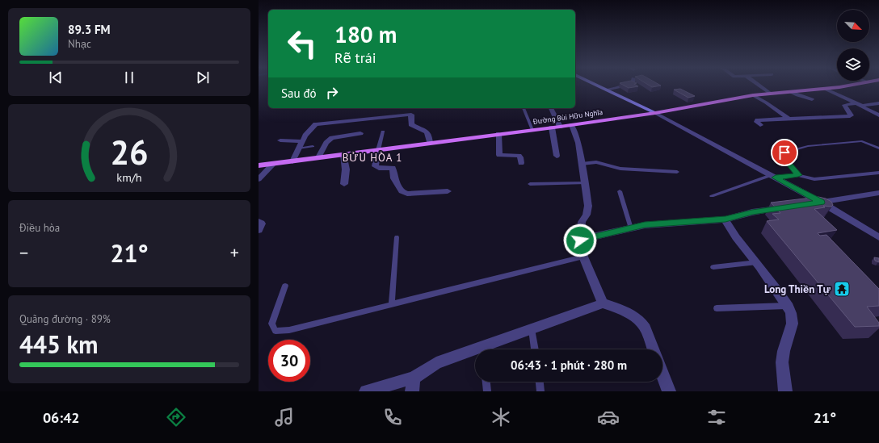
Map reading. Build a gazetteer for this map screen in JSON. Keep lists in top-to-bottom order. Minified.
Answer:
{"streets":{"main road":["Đường Bùi Hữu Nghĩa"]},"districts":["BỬU HÒA 1"],"places":{"temple":["Long Thiền Tự"]},"north":"bottom right","page":{"turn":["180 m","Rẽ trái"],"song":["89.3 FM","Nhạc"],"then":"Sau đó","tile":["Điều hòa",["Quãng đường · 89%","445 km"]],"heat":["−","21°","+"],"limit":"30","trip":"06:43 · 1 phút · 280 m","tabs":["06:42","21°"],"gauge":["26","km/h"]}}
